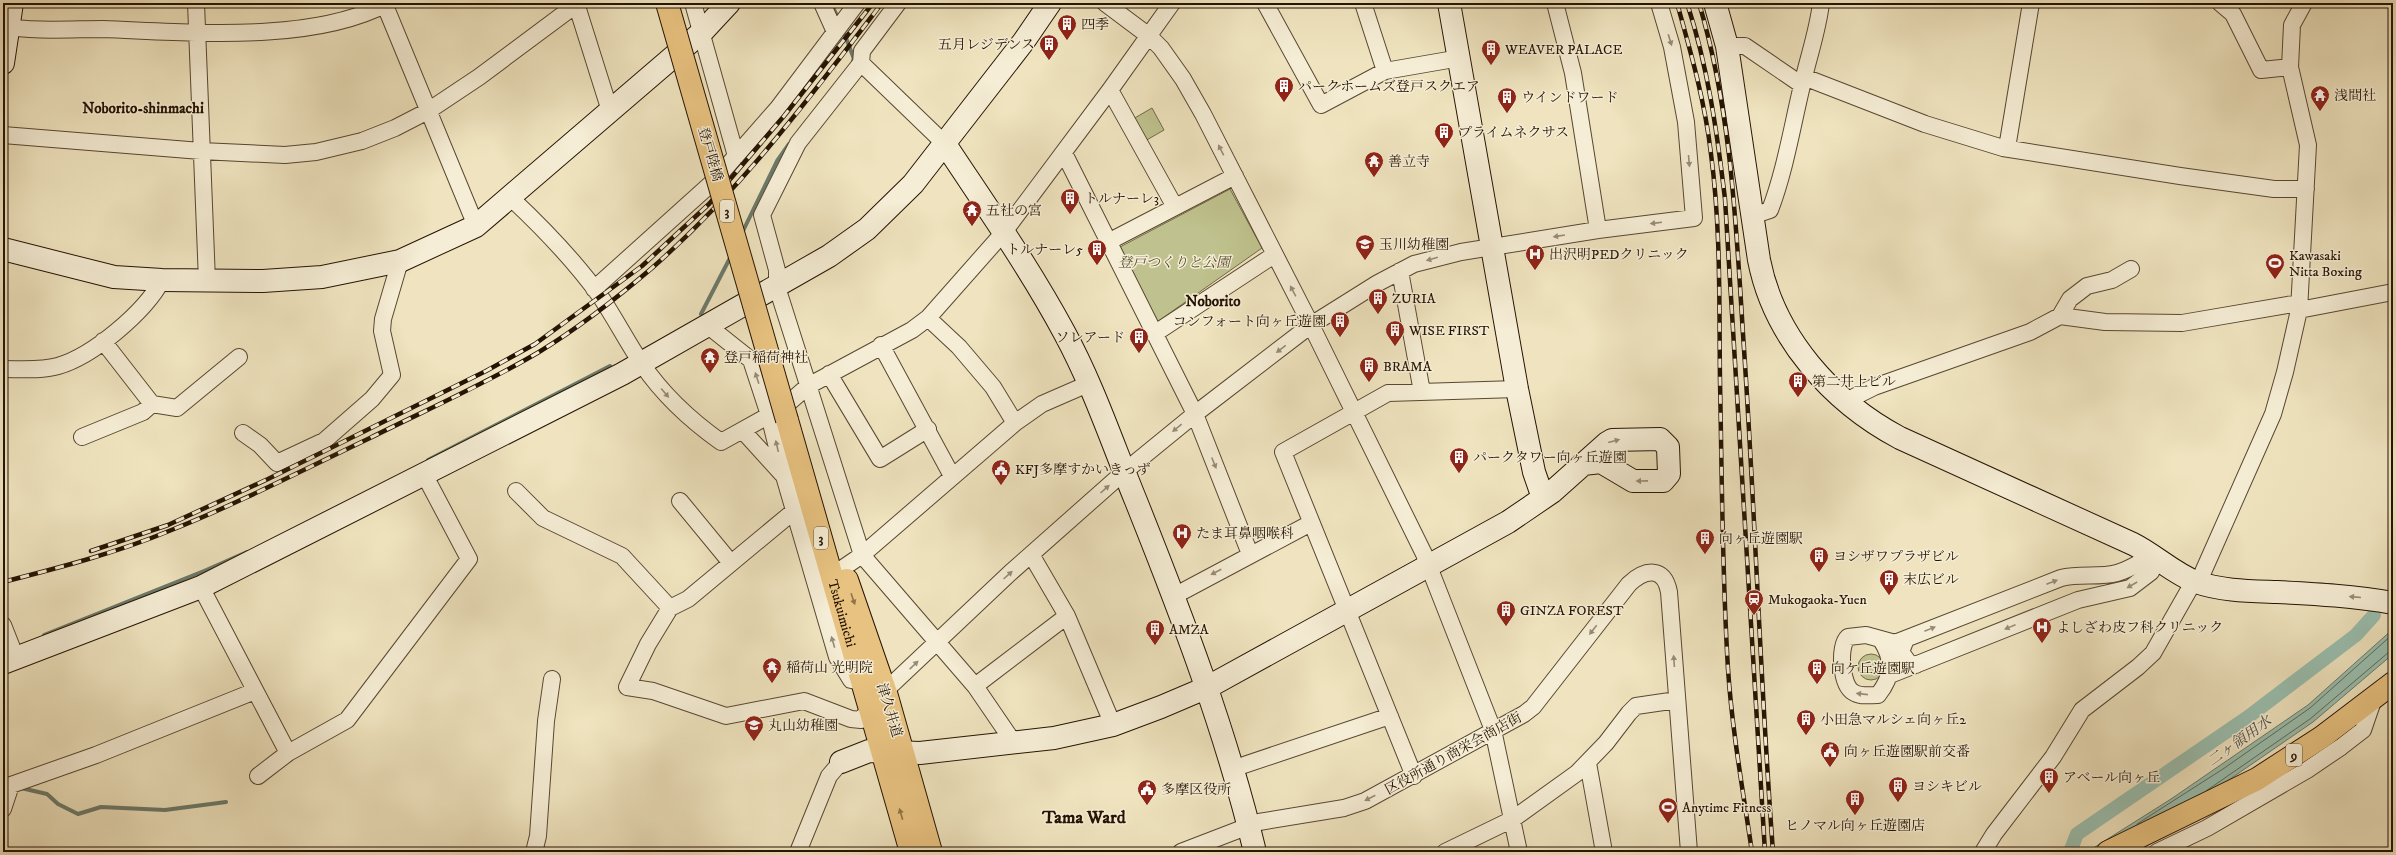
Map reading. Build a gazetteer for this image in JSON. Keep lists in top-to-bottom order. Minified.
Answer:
{"streets":{"main road":["登戸陸橋","3","Tsukuimichi","津久井道","9"],"street":["区役所通り商栄会商店街"]},"crossings":[["登戸陸橋","Tsukuimichi"],["3","津久井道"],["Tsukuimichi","津久井道"]],"one_way":["津久井道"],"districts":["Noborito-shinmachi","Noborito","Tama Ward"],"water":["二ヶ領用水"],"parks":["登戸つくりと公園"],"places":{"building":["四季","五月レジデンス","WEAVER PALACE","パークホームズ登戸スクエア","ウインドワード","プライムネクサス","トルナーレ3","トルナーレ5","ZURIA","コンフォート向ヶ丘遊園","WISE FIRST","ソレアード","BRAMA","第二井上ビル","パークタワー向ヶ丘遊園","向ヶ丘遊園駅","ヨシザワプラザビル","末広ビル","GINZA FOREST","AMZA","向ケ丘遊園駅","小田急マルシェ向ヶ丘2","アベール向ヶ丘","ヨシキビル","ヒノマル向ヶ丘遊園店"],"temple":["浅間社","善立寺","五社の宮","登戸稲荷神社","稲荷山 光明院"],"school or university":["玉川幼稚園","丸山幼稚園"],"hospital":["出沢明PEDクリニック","たま耳鼻咽喉科","よしざわ皮フ科クリニック"],"sports":["Kawasaki Nitta Boxing","Anytime Fitness"],"public building":["KFJ多摩すかいきっず","向ヶ丘遊園駅前交番","多摩区役所"],"station":["Mukogaoka-Yuen"]}}
